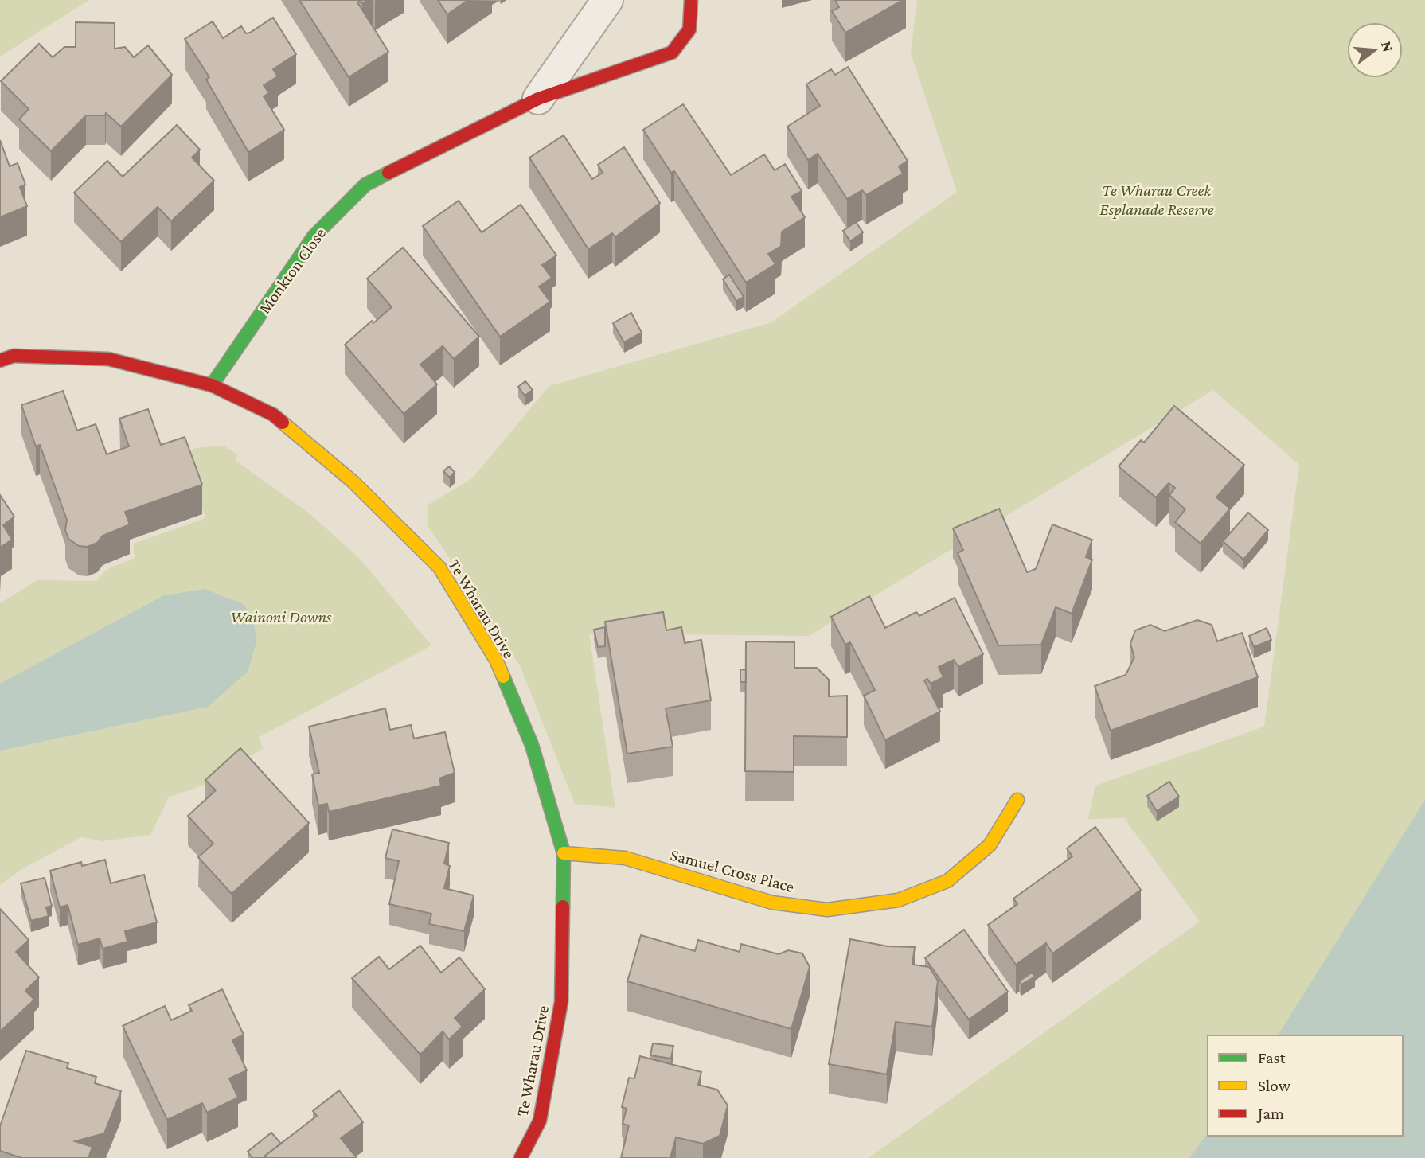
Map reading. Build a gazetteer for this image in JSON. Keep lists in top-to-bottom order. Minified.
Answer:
{"streets":{"street":["Monkton Close","Te Wharau Drive","Samuel Cross Place"]},"crossings":[["Monkton Close","Te Wharau Drive"],["Te Wharau Drive","Samuel Cross Place"]],"parks":["Te Wharau Creek Esplanade Reserve","Wainoni Downs"],"legend":["Fast","Slow","Jam"],"north":"right"}
